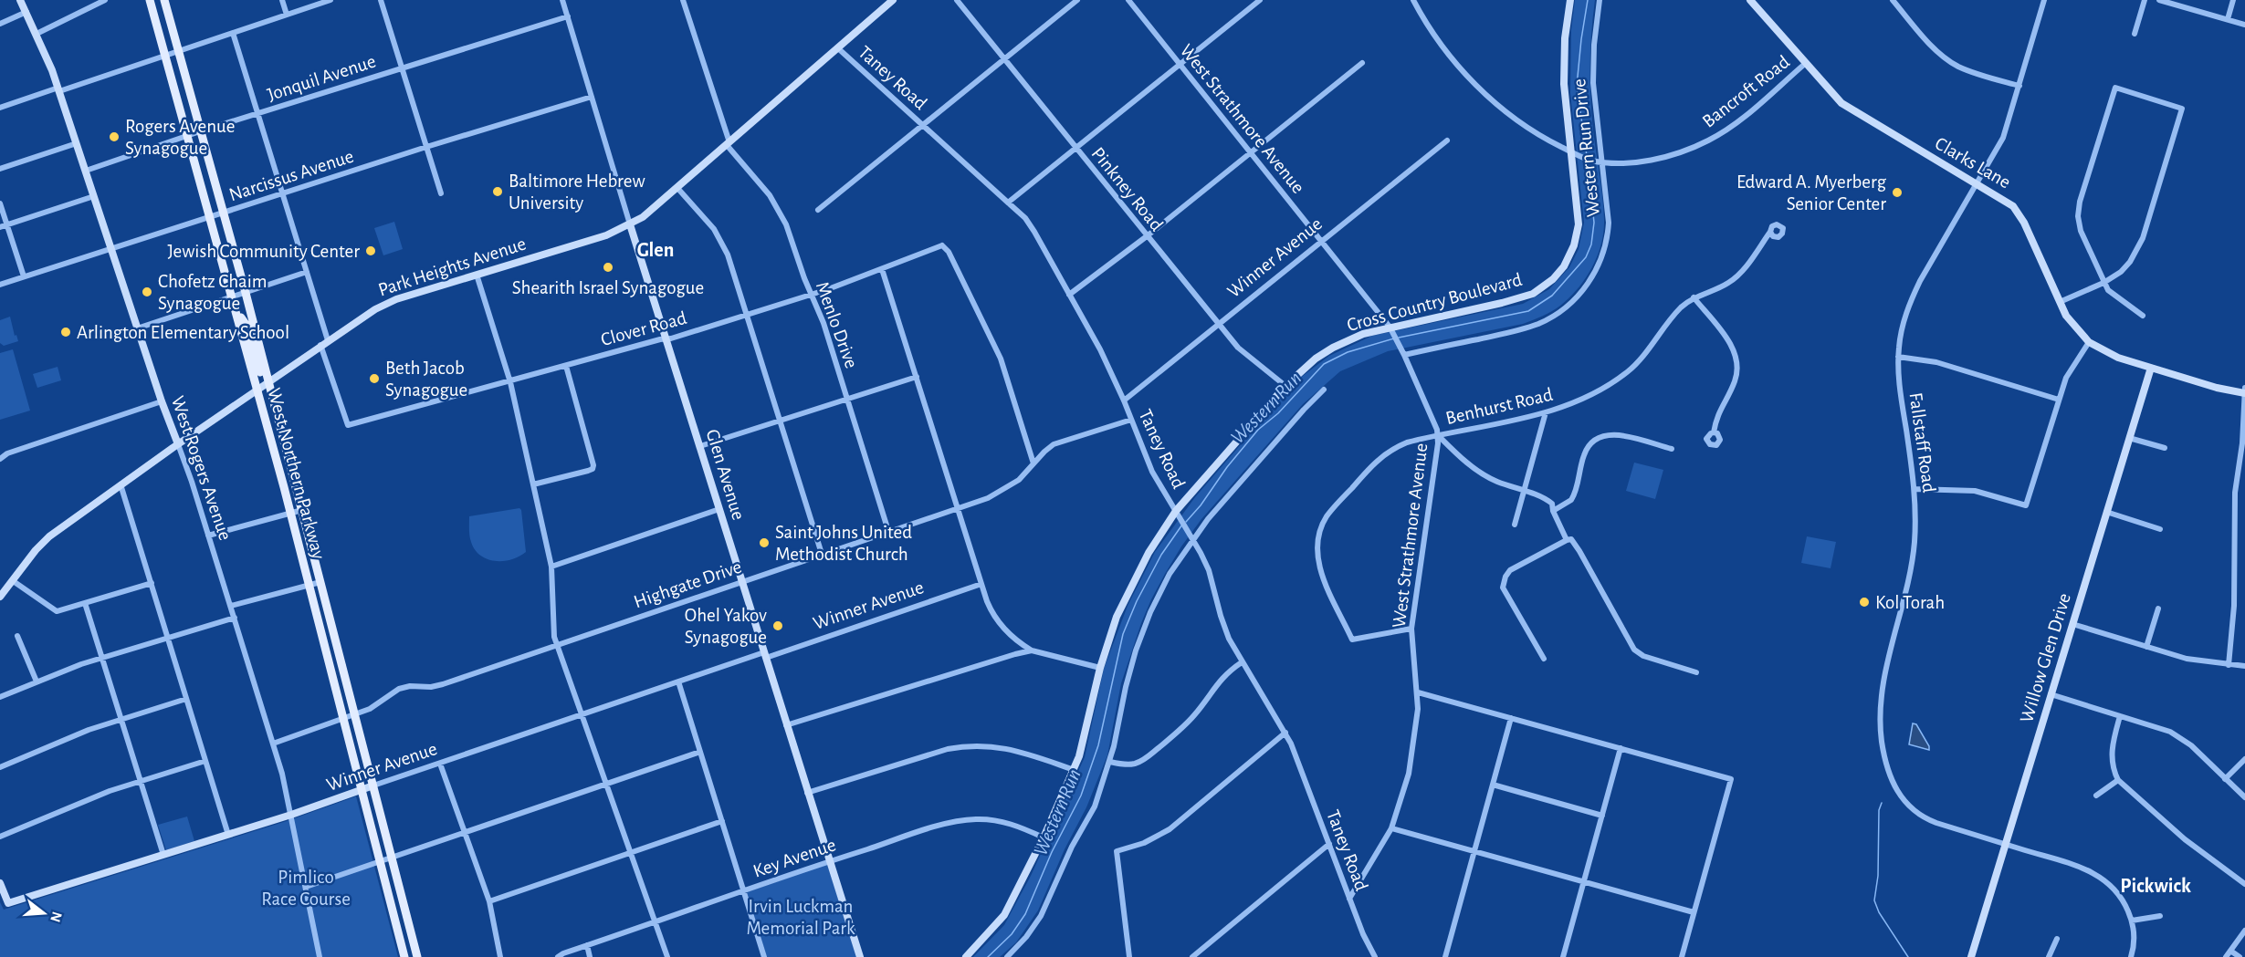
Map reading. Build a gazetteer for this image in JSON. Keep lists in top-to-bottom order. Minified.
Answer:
{"streets":{"main road":["West Northern Parkway"],"street":["Jonquil Avenue","Taney Road","Bancroft Road","West Strathmore Avenue","Western Run Drive","Clarks Lane","Narcissus Avenue","Pinkney Road","Winner Avenue","Park Heights Avenue","Cross Country Boulevard","Menlo Drive","Clover Road","Benhurst Road","Fallstaff Road","West Rogers Avenue","Glen Avenue","Highgate Drive","Willow Glen Drive","Key Avenue"]},"crossings":[["Jonquil Avenue","West Rogers Avenue"],["Jonquil Avenue","West Northern Parkway"],["Jonquil Avenue","Glen Avenue"],["Taney Road","West Strathmore Avenue"],["Taney Road","Winner Avenue"],["Taney Road","Park Heights Avenue"],["Taney Road","Cross Country Boulevard"],["Taney Road","Highgate Drive"],["Bancroft Road","Western Run Drive"],["Bancroft Road","Clarks Lane"],["Bancroft Road","Cross Country Boulevard"],["West Strathmore Avenue","Western Run Drive"],["West Strathmore Avenue","Winner Avenue"],["West Strathmore Avenue","Cross Country Boulevard"],["West Strathmore Avenue","Benhurst Road"],["Clarks Lane","Fallstaff Road"],["Clarks Lane","Willow Glen Drive"],["Narcissus Avenue","West Rogers Avenue"],["Narcissus Avenue","West Northern Parkway"],["Narcissus Avenue","Glen Avenue"],["Pinkney Road","Winner Avenue"],["Pinkney Road","Cross Country Boulevard"],["Winner Avenue","West Rogers Avenue"],["Winner Avenue","West Northern Parkway"],["Winner Avenue","Glen Avenue"],["Park Heights Avenue","Menlo Drive"],["Park Heights Avenue","Clover Road"],["Park Heights Avenue","West Rogers Avenue"],["Park Heights Avenue","West Northern Parkway"],["Park Heights Avenue","Glen Avenue"],["Cross Country Boulevard","Key Avenue"],["Menlo Drive","Clover Road"],["Menlo Drive","Highgate Drive"],["Clover Road","Glen Avenue"],["Clover Road","Highgate Drive"],["Fallstaff Road","Willow Glen Drive"],["West Rogers Avenue","Highgate Drive"],["West Northern Parkway","Highgate Drive"],["Glen Avenue","Highgate Drive"],["Glen Avenue","Key Avenue"]],"districts":["Glen","Pickwick"],"water":["Western Run"],"parks":["Pimlico Race Course","Irvin Luckman Memorial Park"],"places":["Rogers Avenue Synagogue","Baltimore Hebrew University","Edward A. Myerberg Senior Center","Jewish Community Center","Shearith Israel Synagogue","Chofetz Chaim Synagogue","Arlington Elementary School","Beth Jacob Synagogue","Saint Johns United Methodist Church","Kol Torah","Ohel Yakov Synagogue"],"north":"right"}
